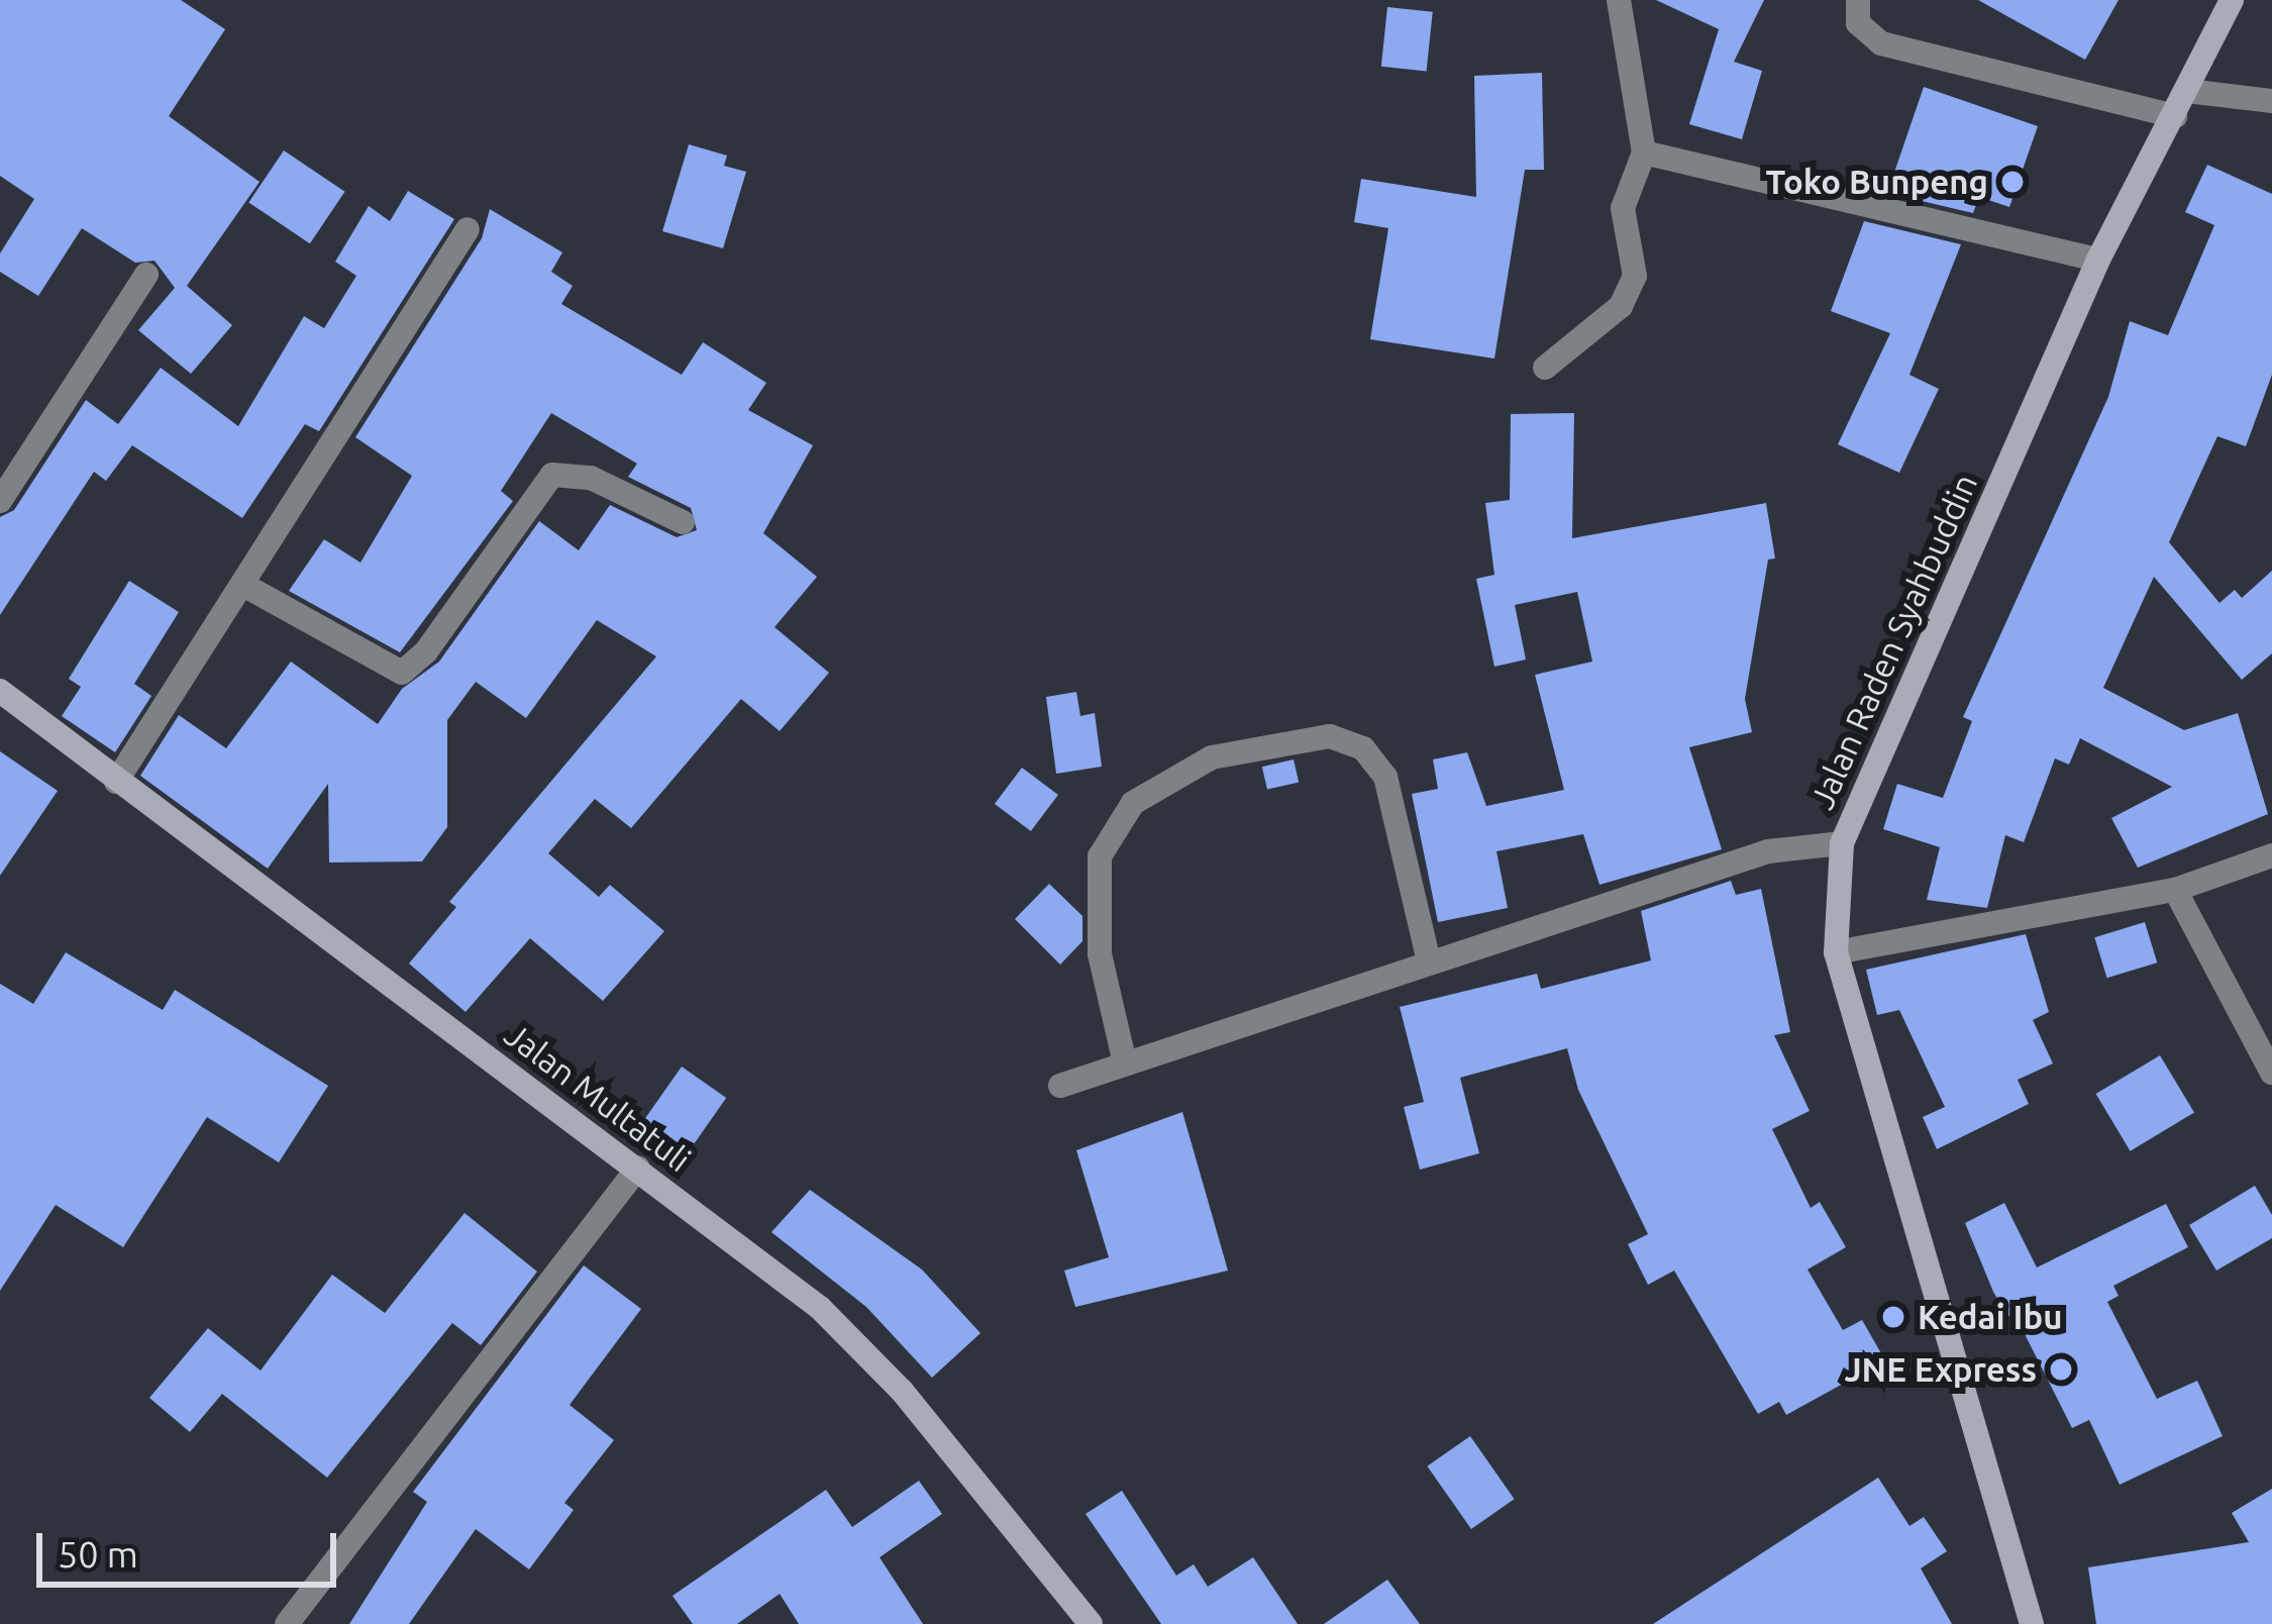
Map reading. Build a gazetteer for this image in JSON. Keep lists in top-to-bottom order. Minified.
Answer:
{"streets":{"main road":["Jalan Raden Syahbuddin","Jalan Multatuli"]},"places":["Toko Bunpeng","Kedai Ibu","JNE Express"],"scale_bar":"50 m"}
